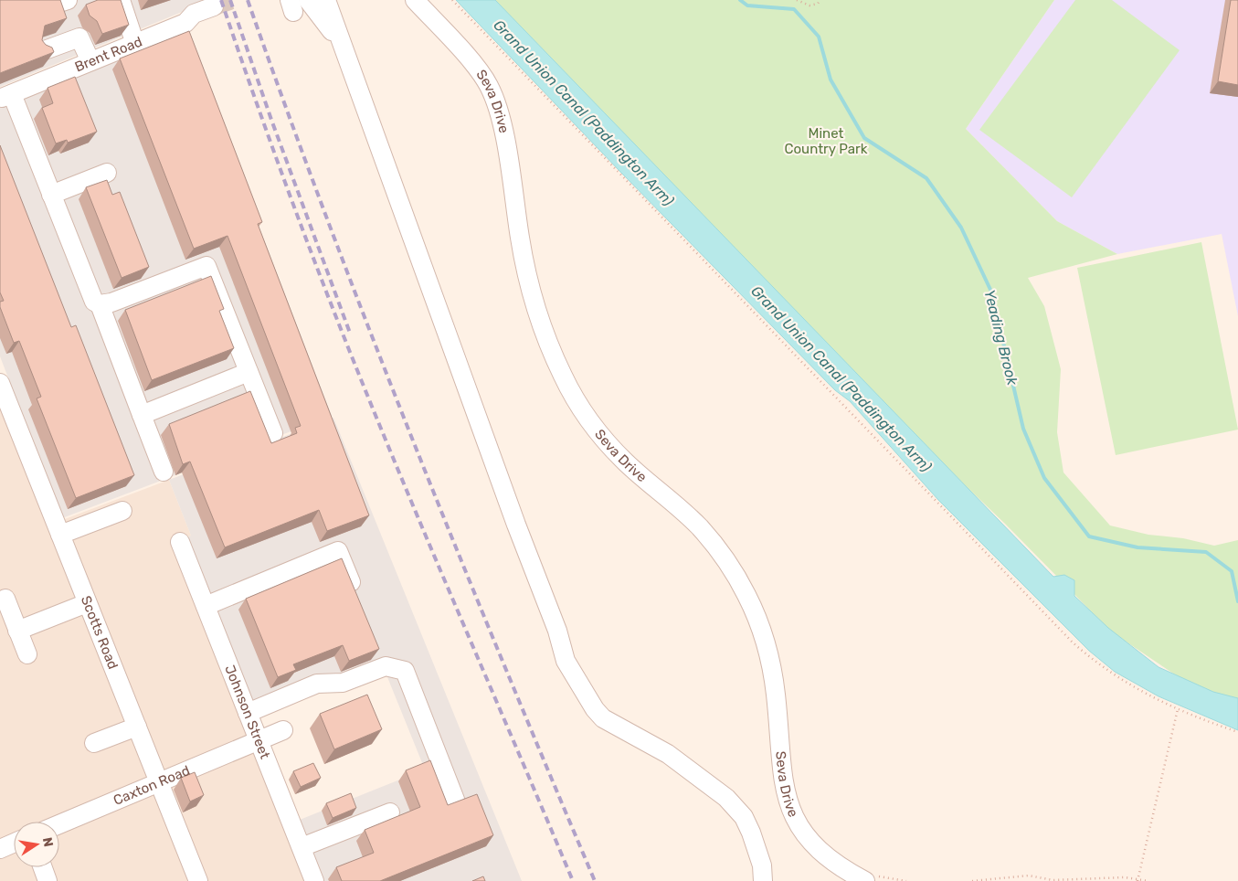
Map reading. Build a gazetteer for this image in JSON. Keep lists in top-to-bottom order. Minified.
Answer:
{"streets":{"street":["Brent Road","Seva Drive","Scotts Road","Johnson Street","Caxton Road"]},"crossings":[["Scotts Road","Caxton Road"],["Johnson Street","Caxton Road"]],"water":["Grand Union Canal (Paddington Arm)","Yeading Brook"],"parks":["Minet Country Park"],"north":"right"}
